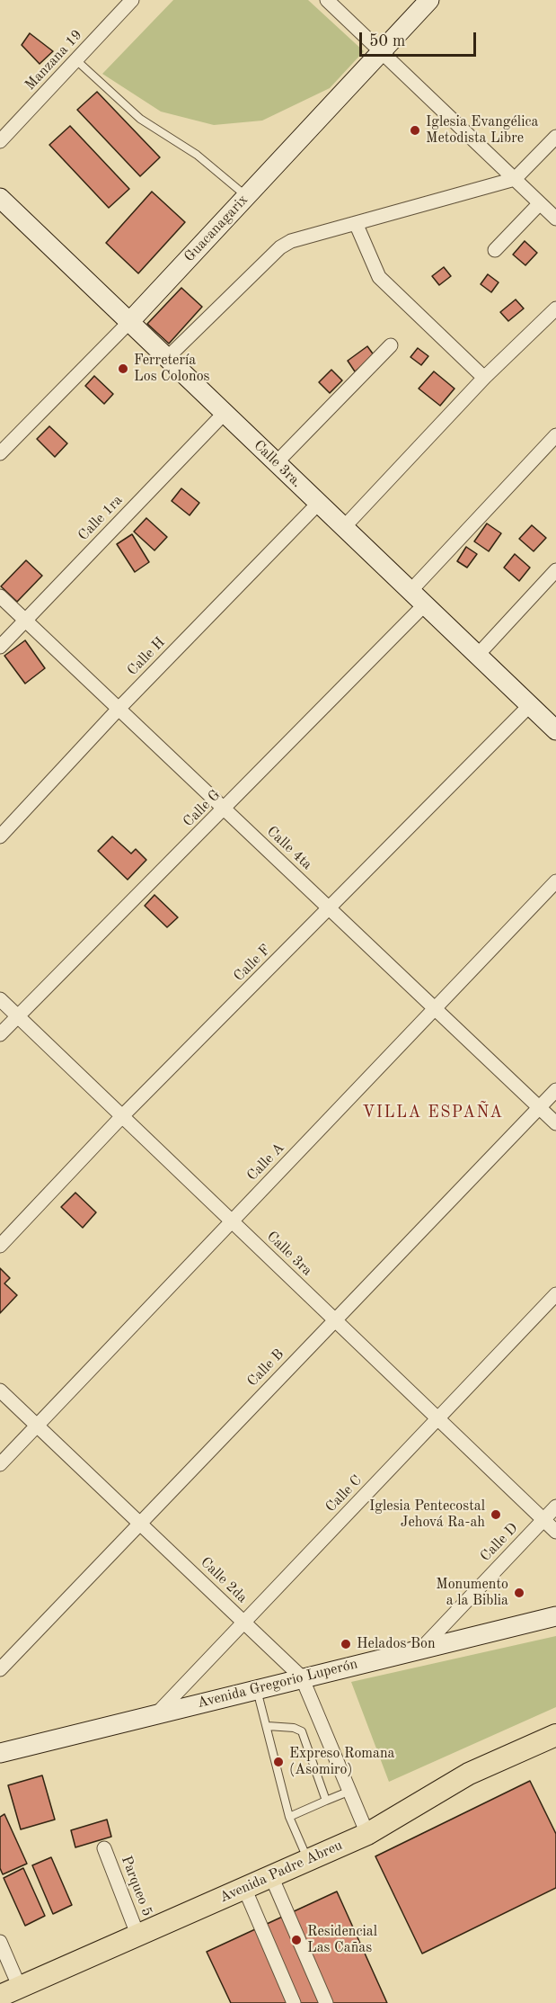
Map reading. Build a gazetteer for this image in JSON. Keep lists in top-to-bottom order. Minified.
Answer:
{"streets":{"main road":["Guacanagarix","Calle 3ra.","Avenida Gregorio Luperón","Avenida Padre Abreu"],"street":["Manzana 19","Calle 1ra","Calle H","Calle G","Calle 4ta","Calle F","Calle A","Calle 3ra","Calle B","Calle C","Calle D","Calle 2da","Parqueo 5"]},"crossings":[["Guacanagarix","Calle 3ra."],["Calle 3ra.","Calle 1ra"],["Calle 3ra.","Calle H"],["Calle 3ra.","Calle G"],["Calle 3ra.","Calle F"],["Calle 1ra","Calle 4ta"],["Calle H","Calle 4ta"],["Calle G","Calle 4ta"],["Calle G","Calle 3ra"],["Calle 4ta","Calle F"],["Calle 4ta","Calle A"],["Calle 4ta","Calle B"],["Calle F","Calle 3ra"],["Calle A","Calle 3ra"],["Calle A","Calle 2da"],["Calle 3ra","Calle B"],["Calle 3ra","Calle C"],["Calle 3ra","Calle D"],["Calle B","Calle 2da"],["Calle C","Calle 2da"],["Calle C","Avenida Gregorio Luperón"],["Calle D","Avenida Gregorio Luperón"],["Calle 2da","Avenida Gregorio Luperón"],["Calle 2da","Avenida Padre Abreu"],["Avenida Padre Abreu","Parqueo 5"]],"districts":["VILLA ESPAÑA"],"places":["Iglesia Evangélica Metodista Libre","Ferretería Los Colonos","Iglesia Pentecostal Jehová Ra-ah","Monumento a la Biblia","Helados Bon","Expreso Romana (Asomiro)","Residencial Las Cañas"],"scale_bar":"50 m"}
